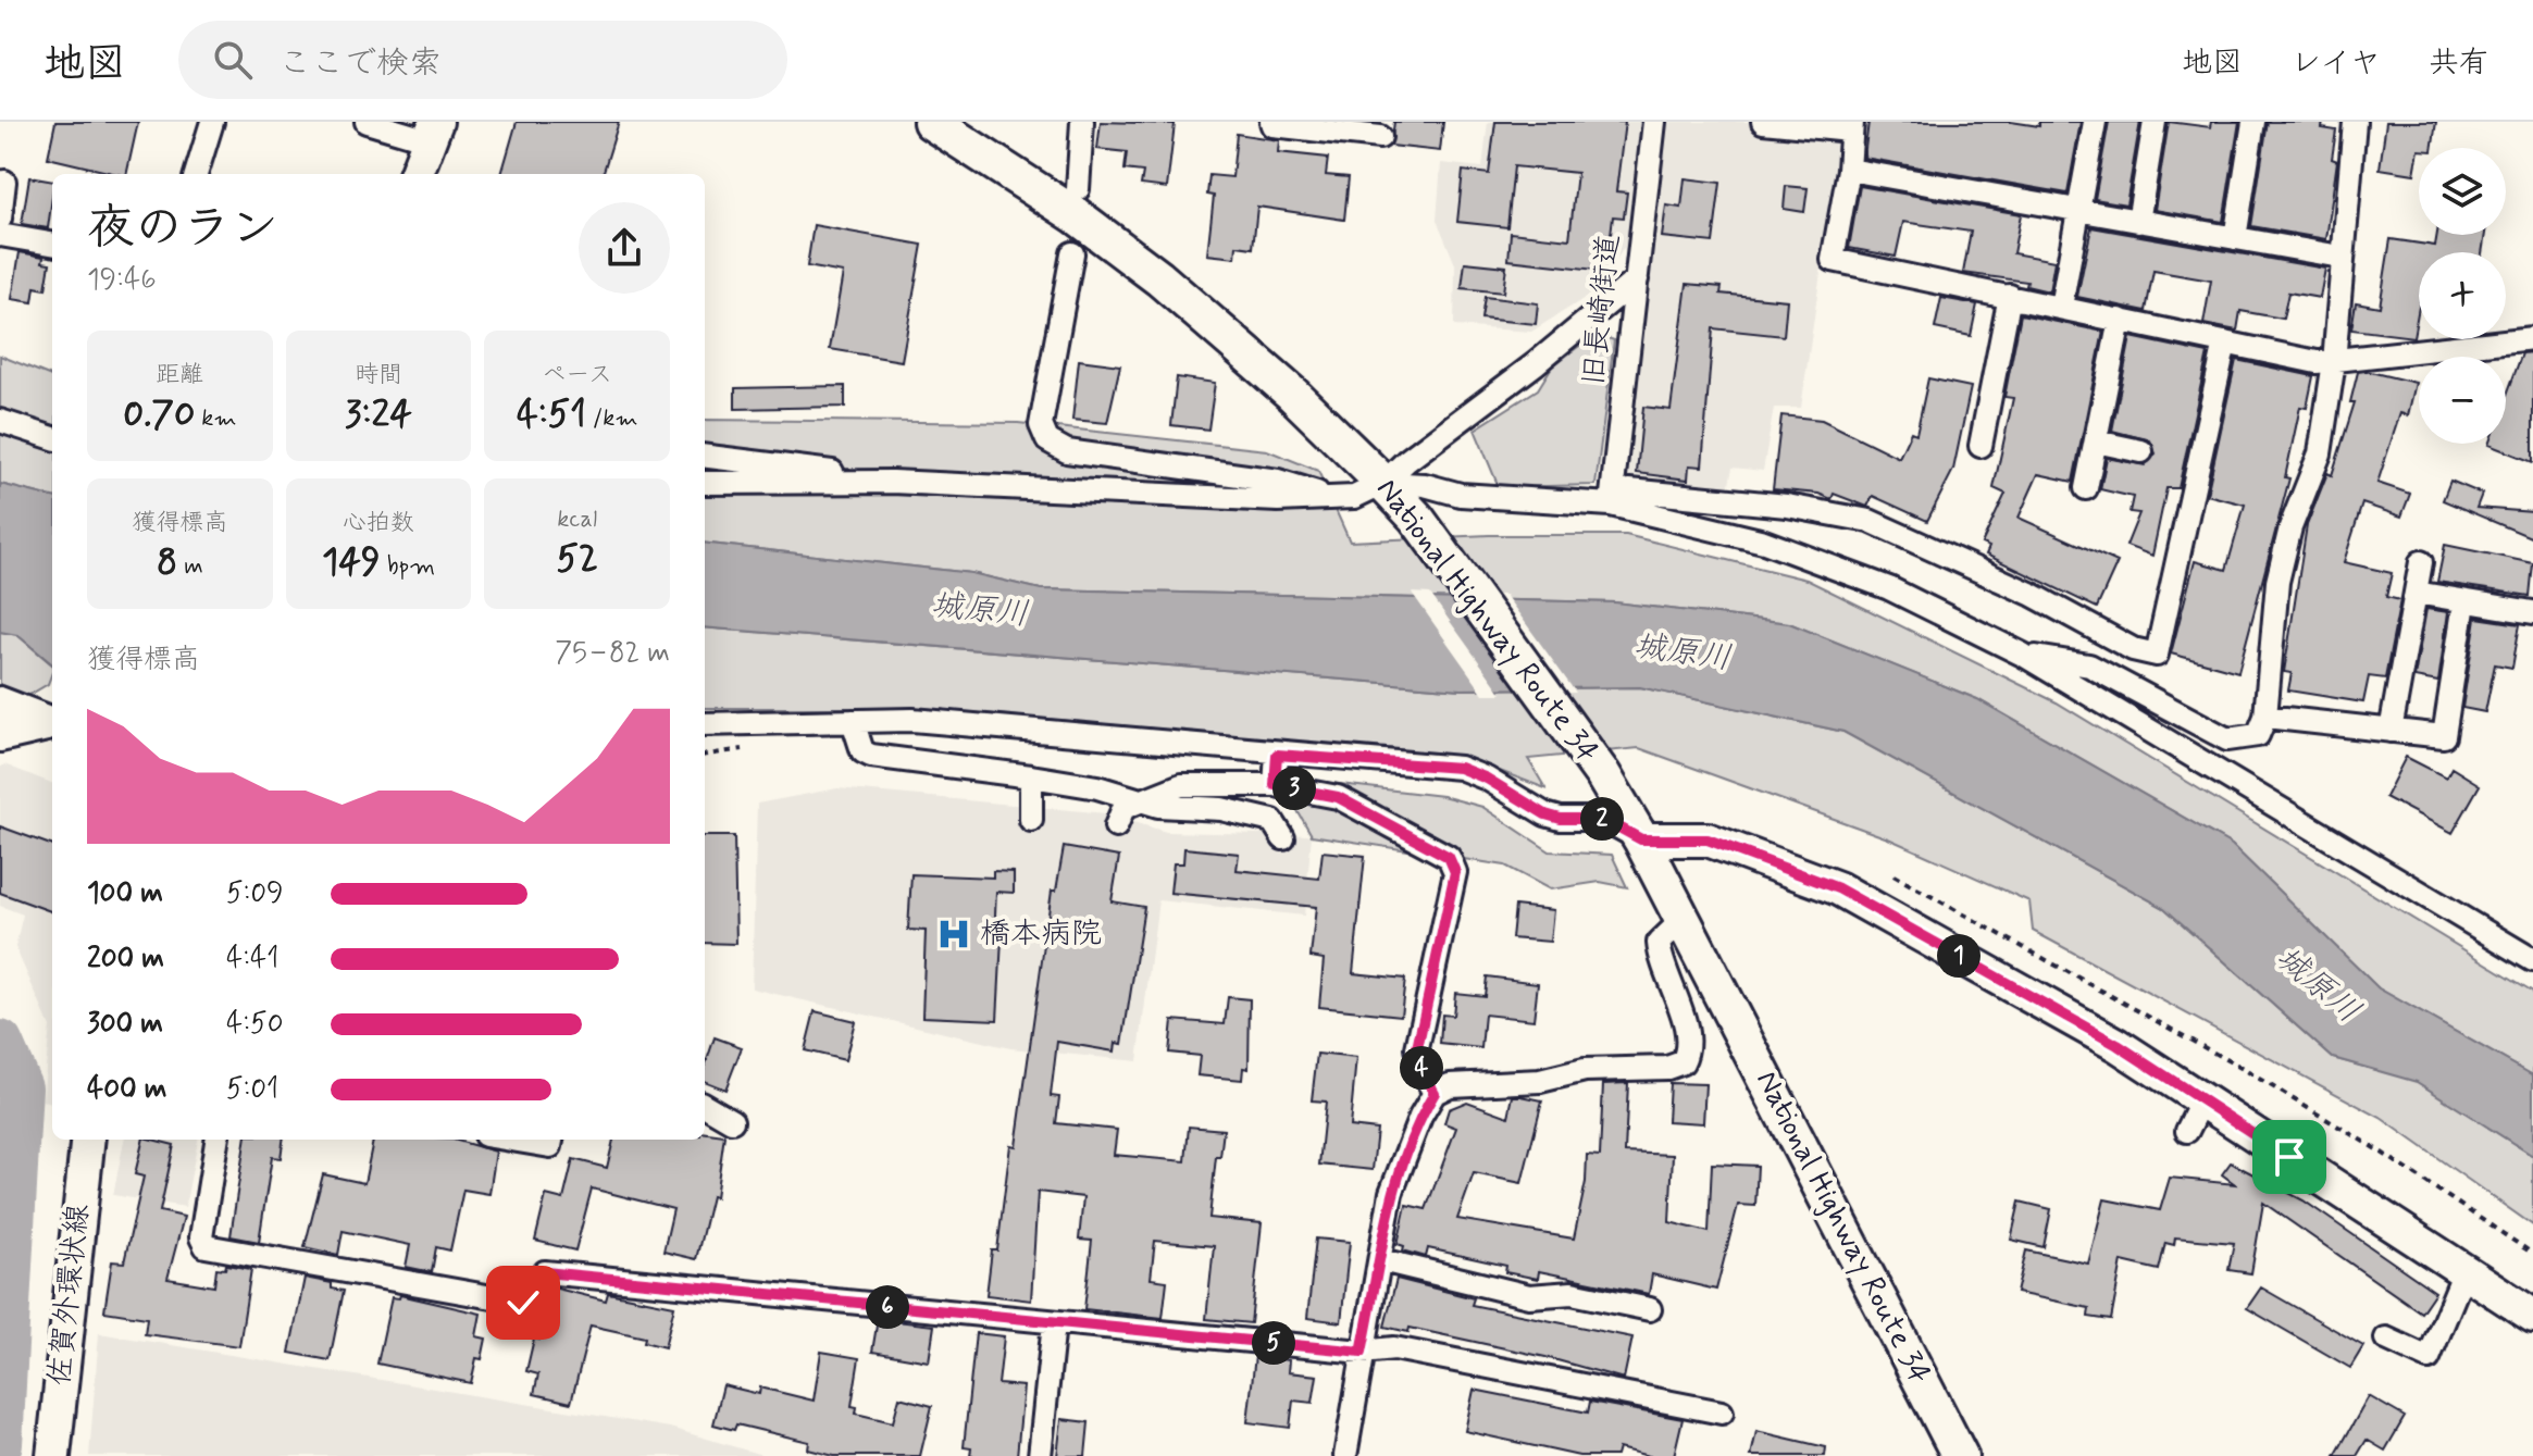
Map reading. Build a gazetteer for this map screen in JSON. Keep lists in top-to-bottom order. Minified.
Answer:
{"streets":{"highway":["National Highway Route 34"],"main road":["佐賀外環状線"],"street":["旧長崎街道"]},"water":["城原川"],"places":{"hospital":["橋本病院"]},"page":{"header":"地図","search":"ここで検索","nav":["地図","レイヤ","共有"],"map_buttons":["+","−"],"heading":["夜のラン","19:46"],"stats":[["距離","0.70 km"],["時間","3:24"],["ペース","4:51 /km"],["獲得標高","8 m"],["心拍数","149 bpm"],["kcal","52"]],"chart":["獲得標高","75–82 m"],"pins":["3","2","1","4","6","5"],"list":[{"name":"100 m","note":"5:09"},{"name":"200 m","note":"4:41"},{"name":"300 m","note":"4:50"},{"name":"400 m","note":"5:01"}]}}
